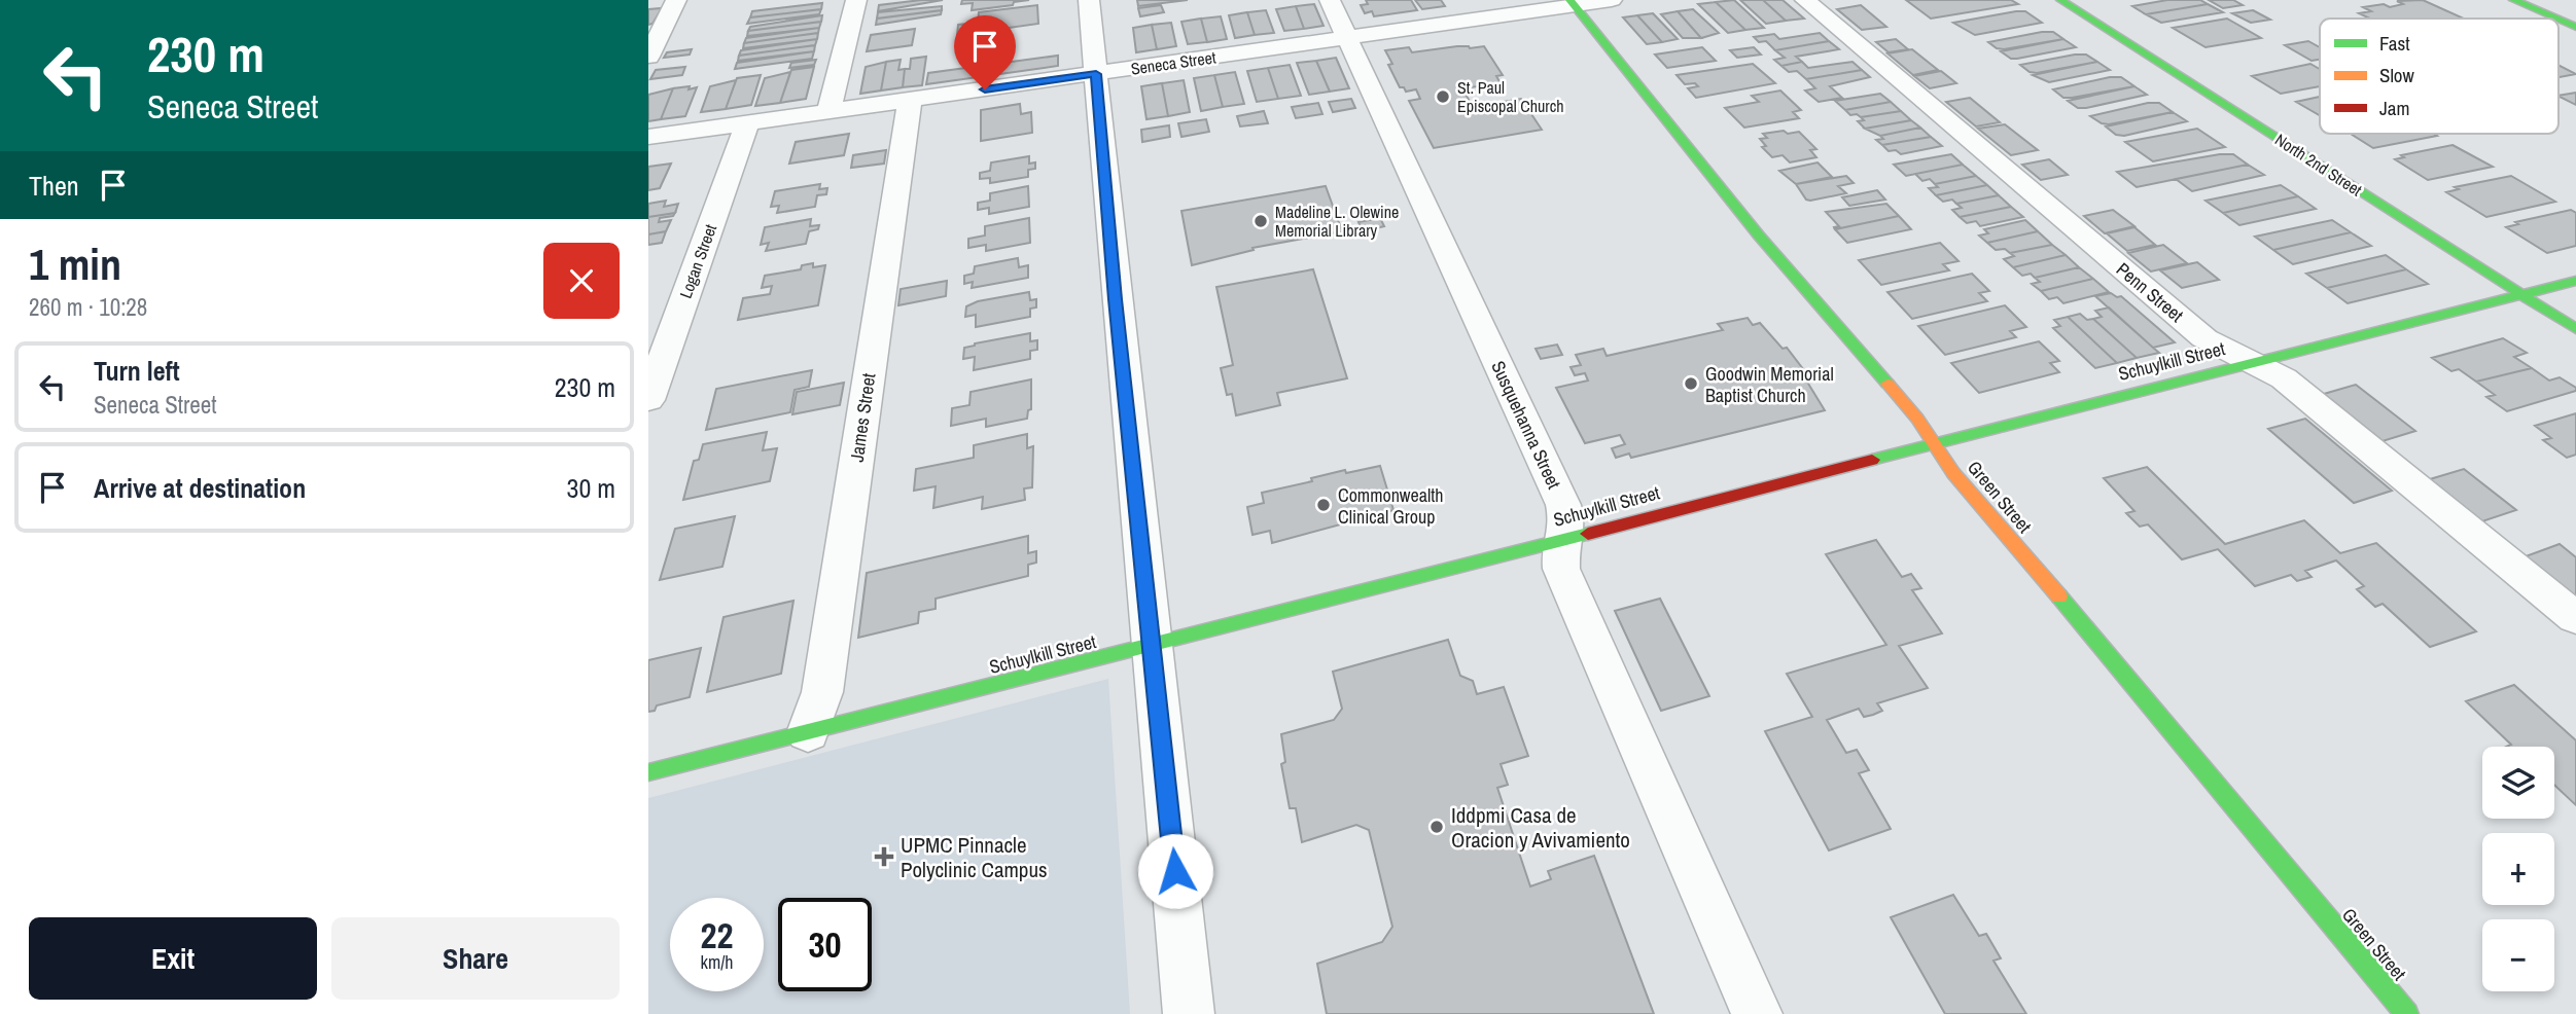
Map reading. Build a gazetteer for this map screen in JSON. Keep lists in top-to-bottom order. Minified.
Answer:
{"streets":{"street":["Seneca Street","North 2nd Street","Logan Street","Penn Street","Schuylkill Street","James Street","Susquehanna Street","Green Street"]},"crossings":[["Seneca Street","Logan Street"],["Seneca Street","James Street"],["Seneca Street","Susquehanna Street"],["Seneca Street","Green Street"],["North 2nd Street","Schuylkill Street"],["Penn Street","Schuylkill Street"],["Schuylkill Street","James Street"],["Schuylkill Street","Susquehanna Street"],["Schuylkill Street","Green Street"]],"places":{"other":["St. Paul Episcopal Church","Madeline L. Olewine Memorial Library","Goodwin Memorial Baptist Church","Commonwealth Clinical Group","Iddpmi Casa de Oracion y Avivamiento"],"health":["UPMC Pinnacle Polyclinic Campus"]},"legend":["Fast","Slow","Jam"],"page":{"turn":["230 m","Seneca Street"],"then":"Then","heading":["1 min","260 m · 10:28"],"list":[{"name":"Turn left","note":"Seneca Street","value":"230 m"},{"name":"Arrive at destination","value":"30 m"}],"map_buttons":["+","−"],"speed":"22 km/h","limit":"30","buttons":["Exit","Share"]}}
